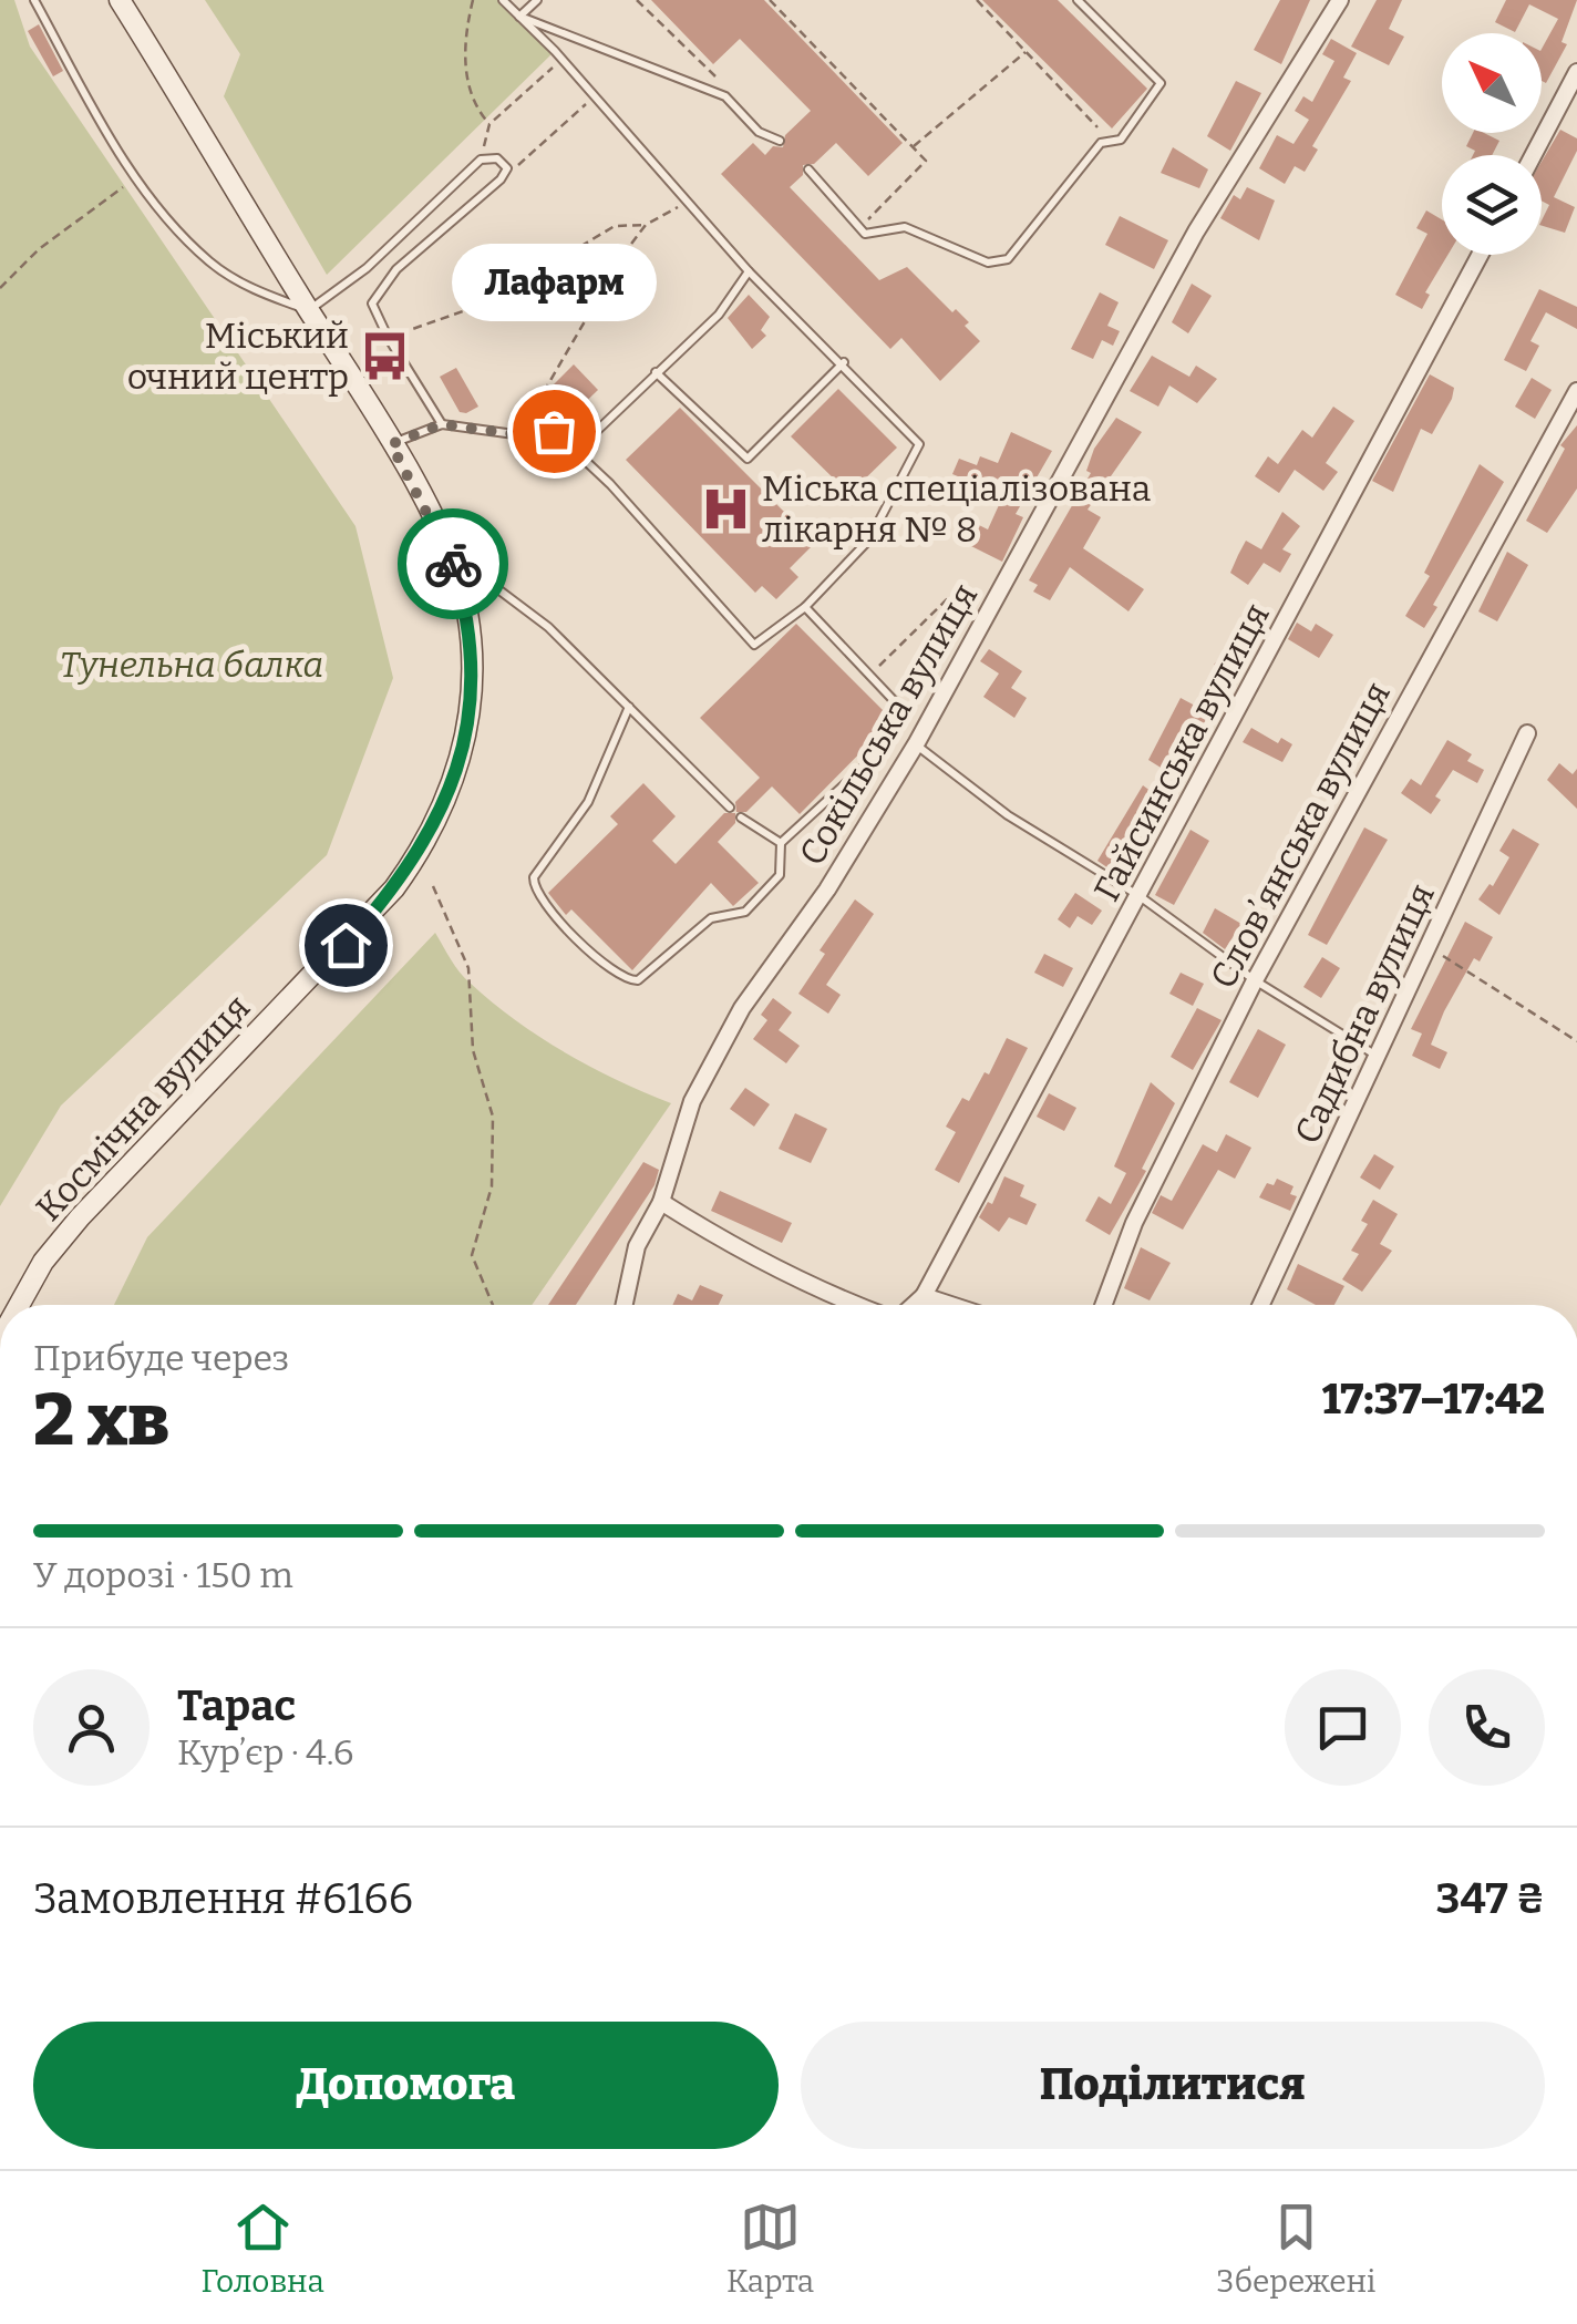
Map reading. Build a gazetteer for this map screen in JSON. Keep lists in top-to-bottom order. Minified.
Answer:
{"streets":{"main road":["Космічна вулиця"],"street":["Сокільська вулиця","Гайсинська вулиця","Словʼянська вулиця","Садибна вулиця"]},"parks":["Тунельна балка"],"places":{"bus stop":["Міський очний центр"],"other":["Лафарм"],"hospital":["Міська спеціалізована лікарня № 8"]},"north":"top left","page":{"bubble":"Лафарм","heading":["2 хв","Прибуде через","17:37–17:42"],"panel":["Тарас","Кур’єр · 4.6","Замовлення #6166","347 ₴"],"bar":"У дорозі · 150 m","buttons":["Допомога","Поділитися"],"tabs":["Головна","Карта","Збережені"]}}
